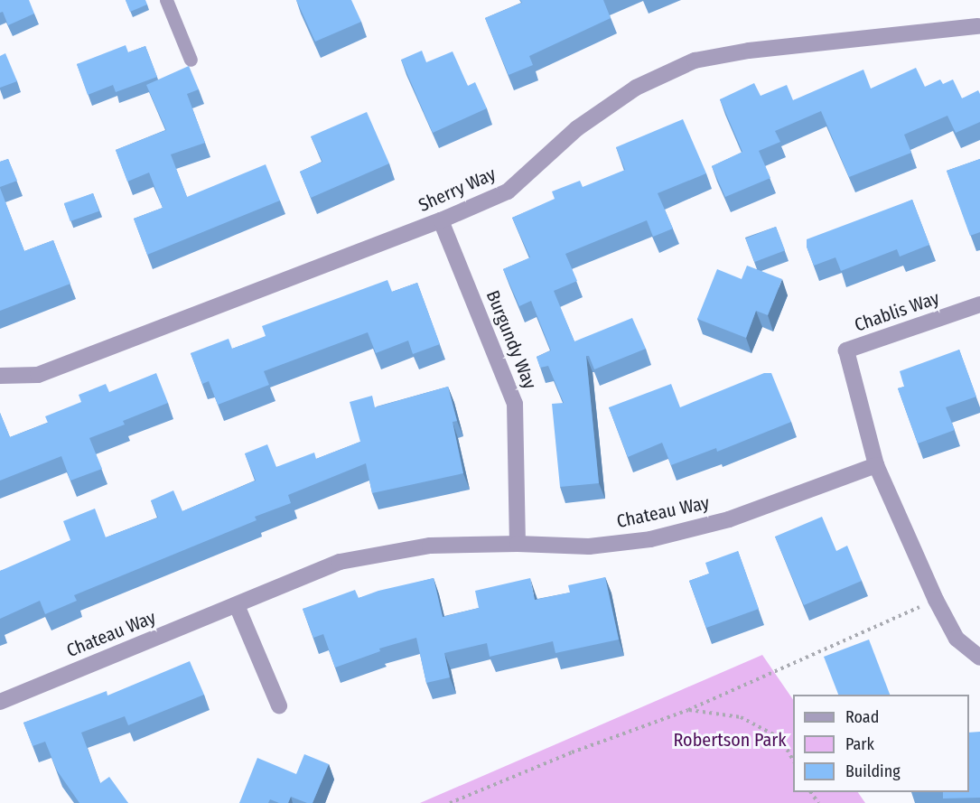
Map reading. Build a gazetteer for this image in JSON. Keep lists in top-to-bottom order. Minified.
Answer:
{"streets":{"street":["Sherry Way","Chablis Way","Burgundy Way","Chateau Way"]},"crossings":[["Sherry Way","Burgundy Way"],["Chablis Way","Chateau Way"],["Burgundy Way","Chateau Way"]],"parks":["Robertson Park"],"legend":["Road","Park","Building"]}
